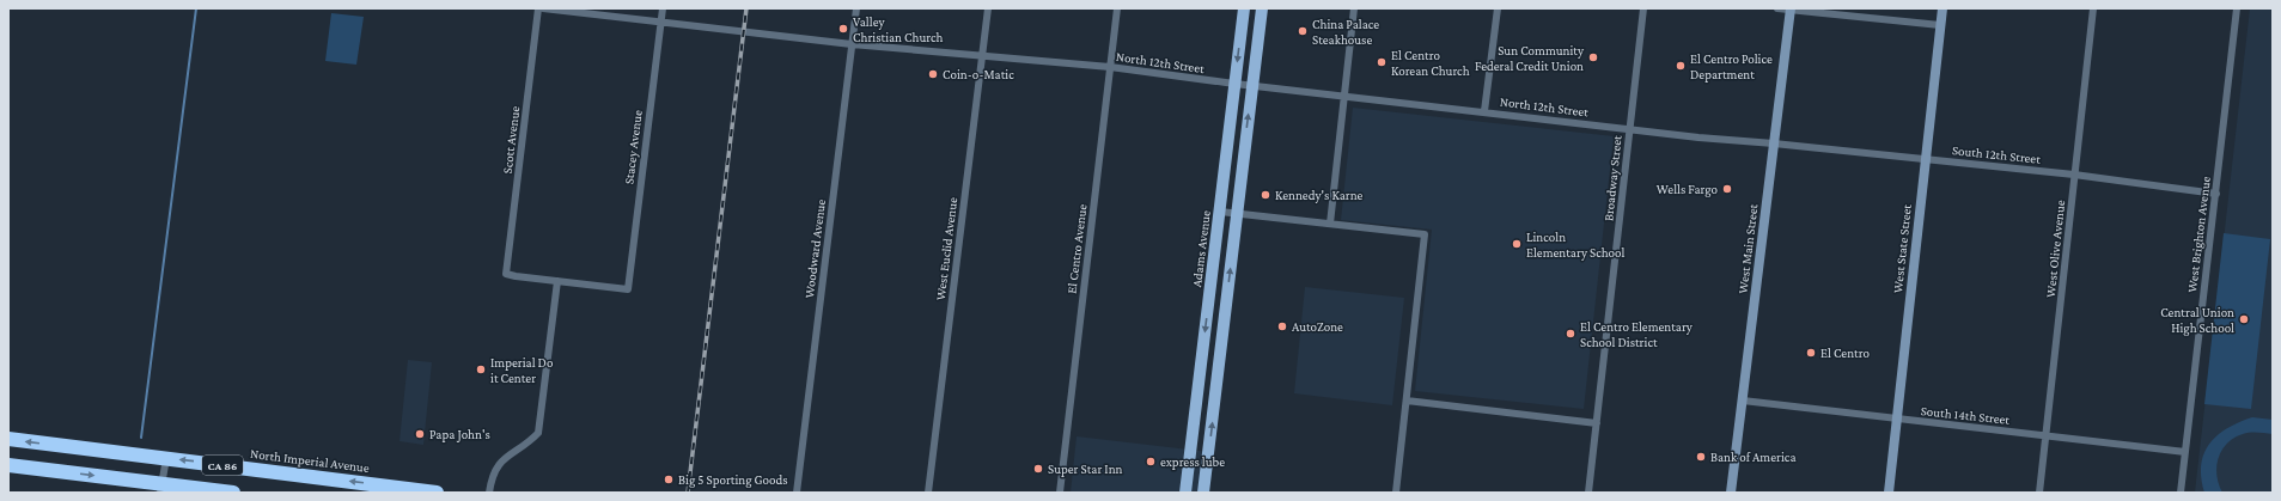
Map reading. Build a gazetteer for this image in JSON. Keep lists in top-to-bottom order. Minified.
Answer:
{"streets":{"highway":["North Imperial Avenue","CA 86"],"main road":["Adams Avenue"],"street":["North 12th Street","Scott Avenue","Stacey Avenue","South 12th Street","Broadway Street","West Brighton Avenue","Woodward Avenue","West Euclid Avenue","El Centro Avenue","West Main Street","West State Street","West Olive Avenue","South 14th Street"]},"crossings":[["North 12th Street","Stacey Avenue"],["North 12th Street","South 12th Street"],["North 12th Street","Broadway Street"],["North 12th Street","Woodward Avenue"],["North 12th Street","West Euclid Avenue"],["North 12th Street","El Centro Avenue"],["North 12th Street","Adams Avenue"],["North 12th Street","West Main Street"],["Scott Avenue","Stacey Avenue"],["South 12th Street","West Brighton Avenue"],["South 12th Street","West Main Street"],["South 12th Street","West State Street"],["South 12th Street","West Olive Avenue"],["West Brighton Avenue","South 14th Street"],["West Main Street","South 14th Street"],["West State Street","South 14th Street"],["West Olive Avenue","South 14th Street"]],"places":["Valley Christian Church","China Palace Steakhouse","Sun Community Federal Credit Union","El Centro Korean Church","El Centro Police Department","Coin-o-Matic","Wells Fargo","Kennedy's Karne","Lincoln Elementary School","Central Union High School","AutoZone","El Centro Elementary School District","El Centro","Imperial Do it Center","Papa John's","Bank of America","express lube","Super Star Inn","Big 5 Sporting Goods"]}
